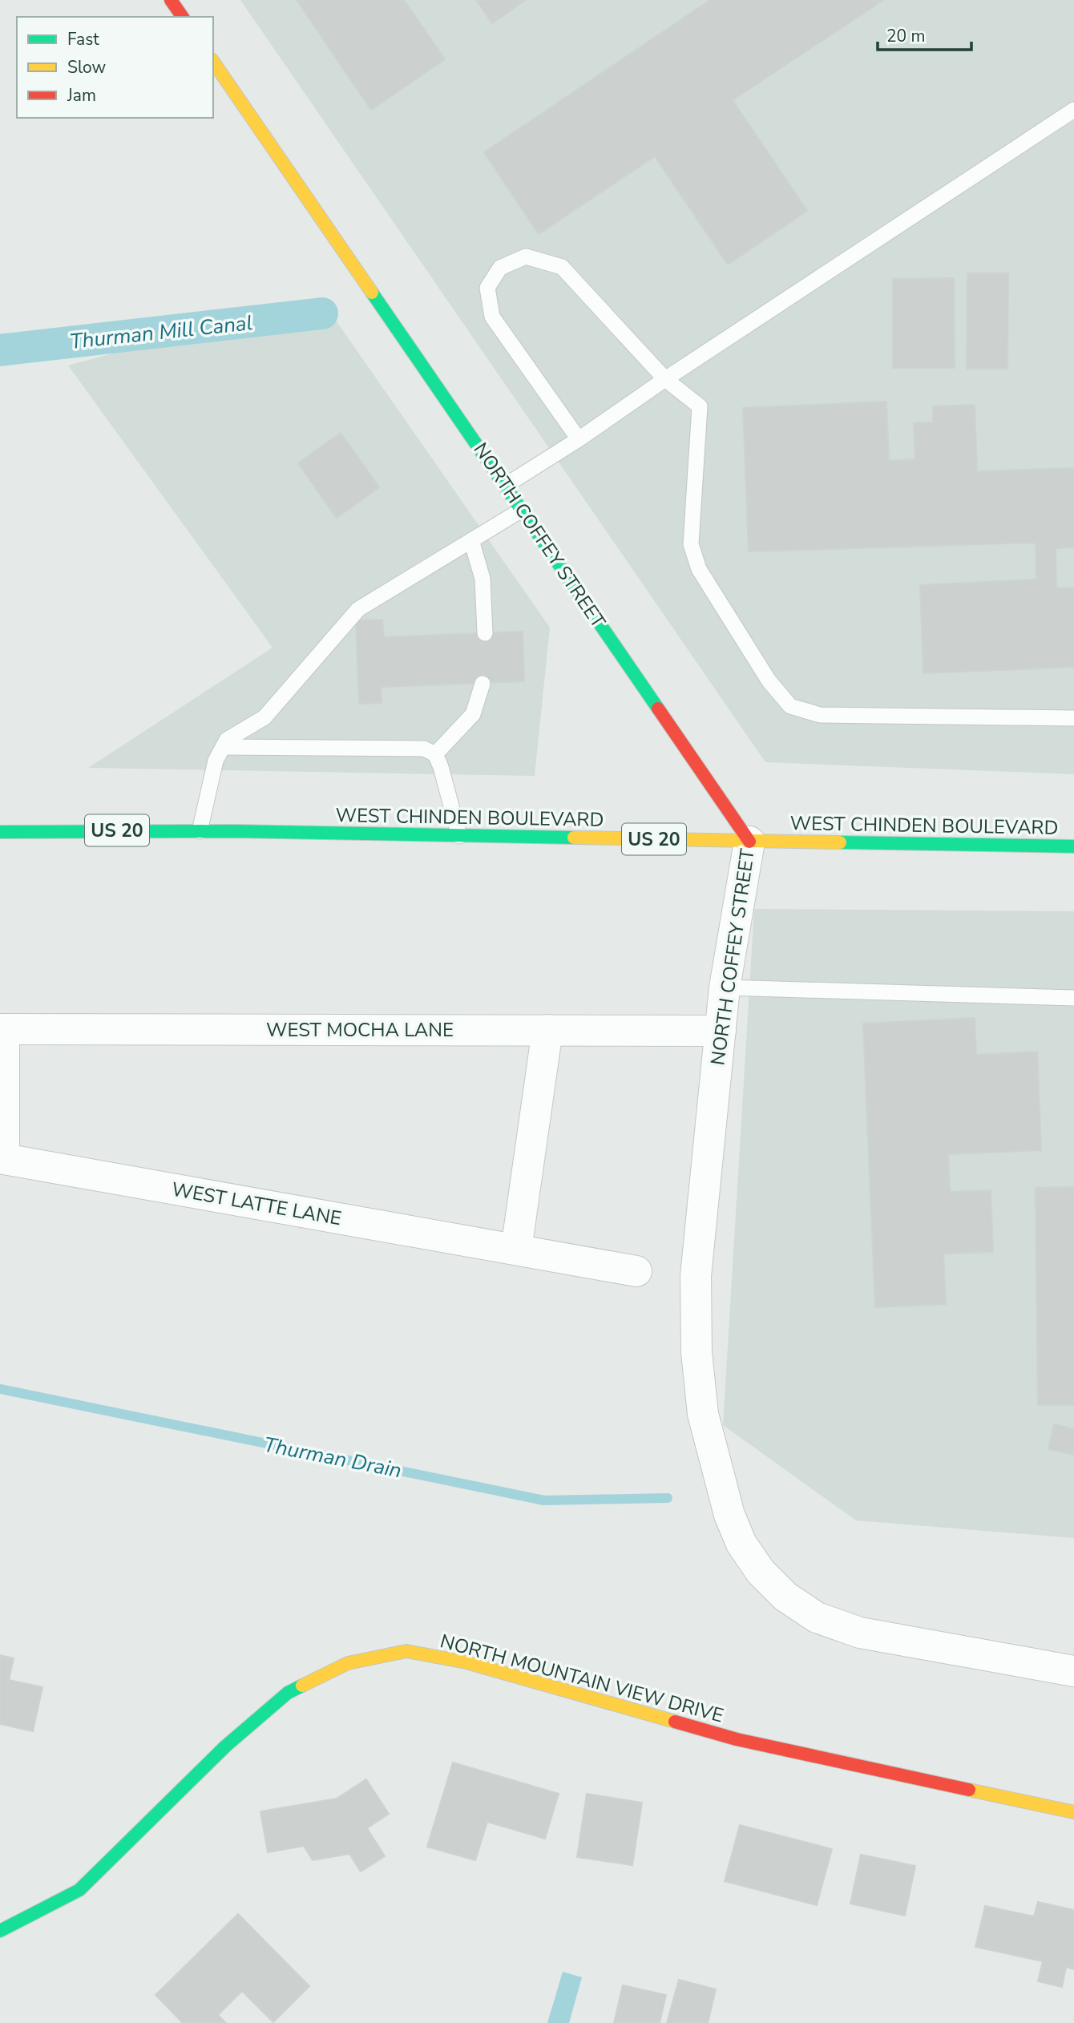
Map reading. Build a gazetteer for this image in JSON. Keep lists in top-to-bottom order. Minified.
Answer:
{"streets":{"street":["NORTH COFFEY STREET","WEST CHINDEN BOULEVARD","US 20","WEST MOCHA LANE","WEST LATTE LANE","NORTH MOUNTAIN VIEW DRIVE"]},"crossings":[["NORTH COFFEY STREET","WEST CHINDEN BOULEVARD"],["NORTH COFFEY STREET","WEST MOCHA LANE"],["WEST MOCHA LANE","WEST LATTE LANE"]],"water":["Thurman Mill Canal","Thurman Drain"],"legend":["Fast","Slow","Jam"],"scale_bar":"20 m"}
